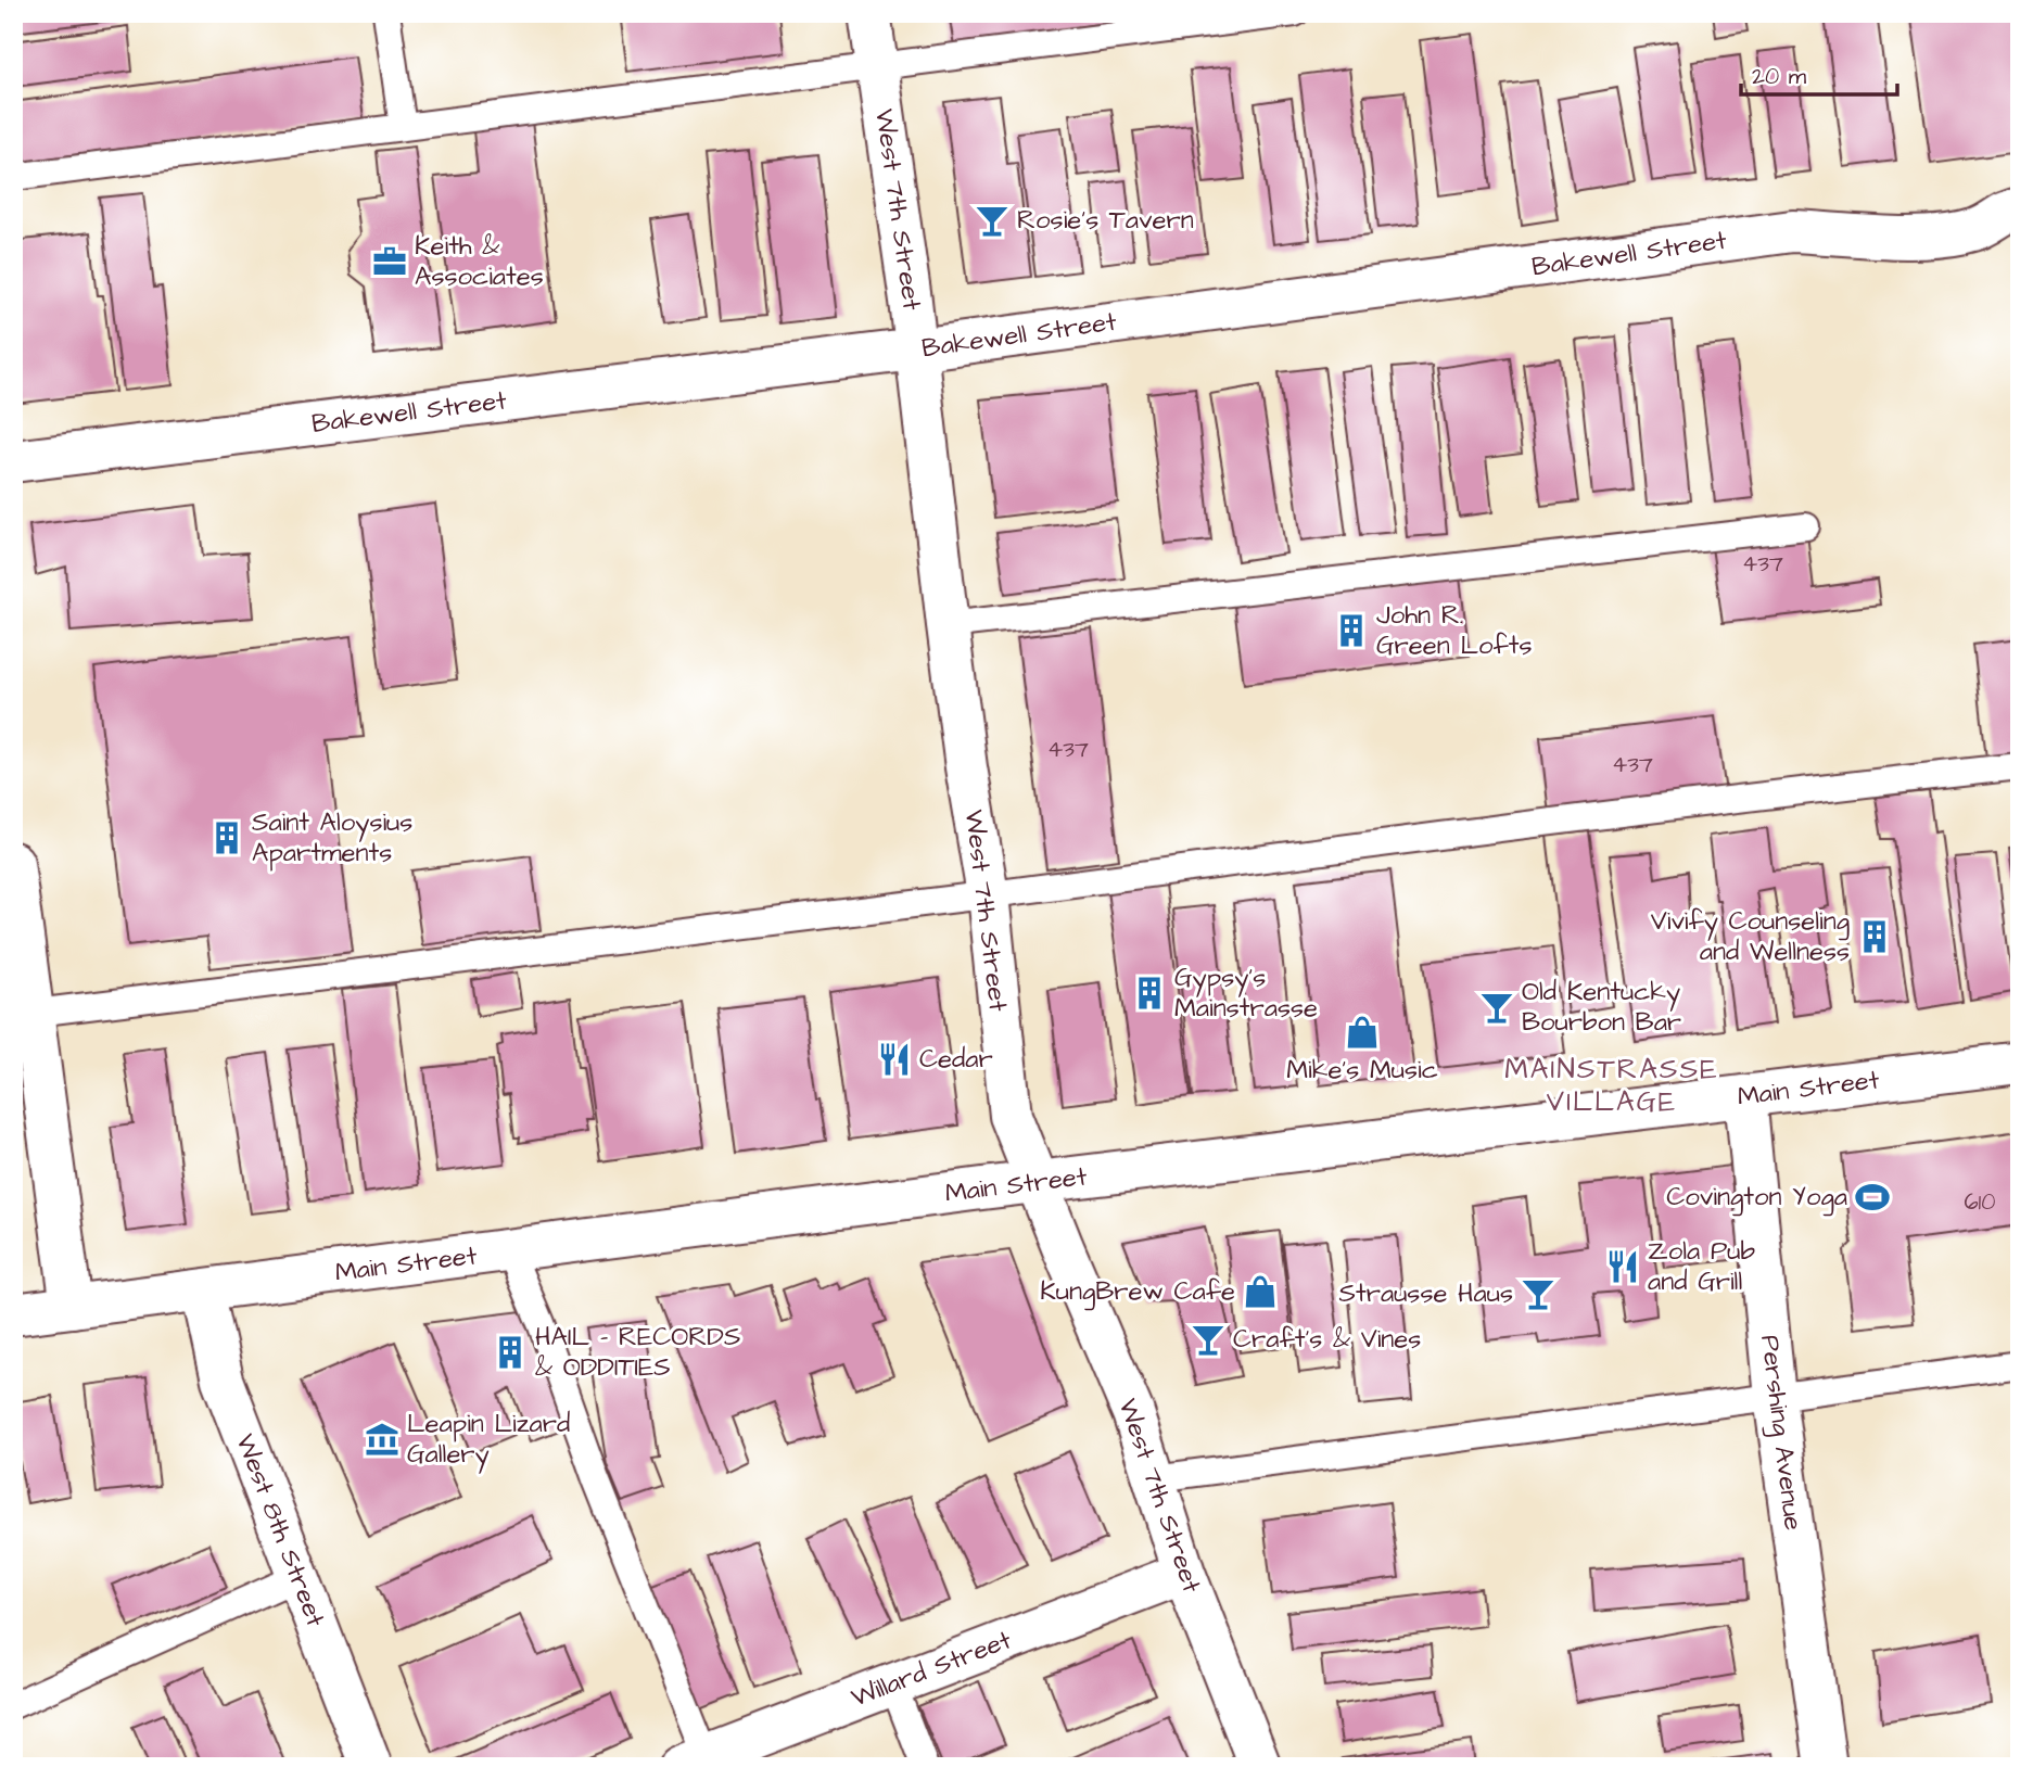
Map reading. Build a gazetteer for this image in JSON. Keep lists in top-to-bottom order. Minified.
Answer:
{"streets":{"street":["West 7th Street","Bakewell Street","Main Street","Pershing Avenue","West 8th Street","Willard Street"]},"crossings":[["West 7th Street","Bakewell Street"],["West 7th Street","Main Street"],["West 7th Street","Willard Street"],["Main Street","Pershing Avenue"],["Main Street","West 8th Street"]],"districts":["MAINSTRASSE VILLAGE"],"places":{"bar":["Rosie's Tavern","Old Kentucky Bourbon Bar","Strausse Haus","Craft's & Vines"],"office":["Keith & Associates"],"building":["John R. Green Lofts","Saint Aloysius Apartments","Vivify Counseling and Wellness","Gypsy's Mainstrasse","HAIL - RECORDS & ODDITIES"],"shop":["Mike's Music","KungBrew Cafe"],"restaurant":["Cedar","Zola Pub and Grill"],"sports":["Covington Yoga"],"museum":["Leapin Lizard Gallery"]},"house_numbers":["437","437","437","610"],"scale_bar":"20 m"}
